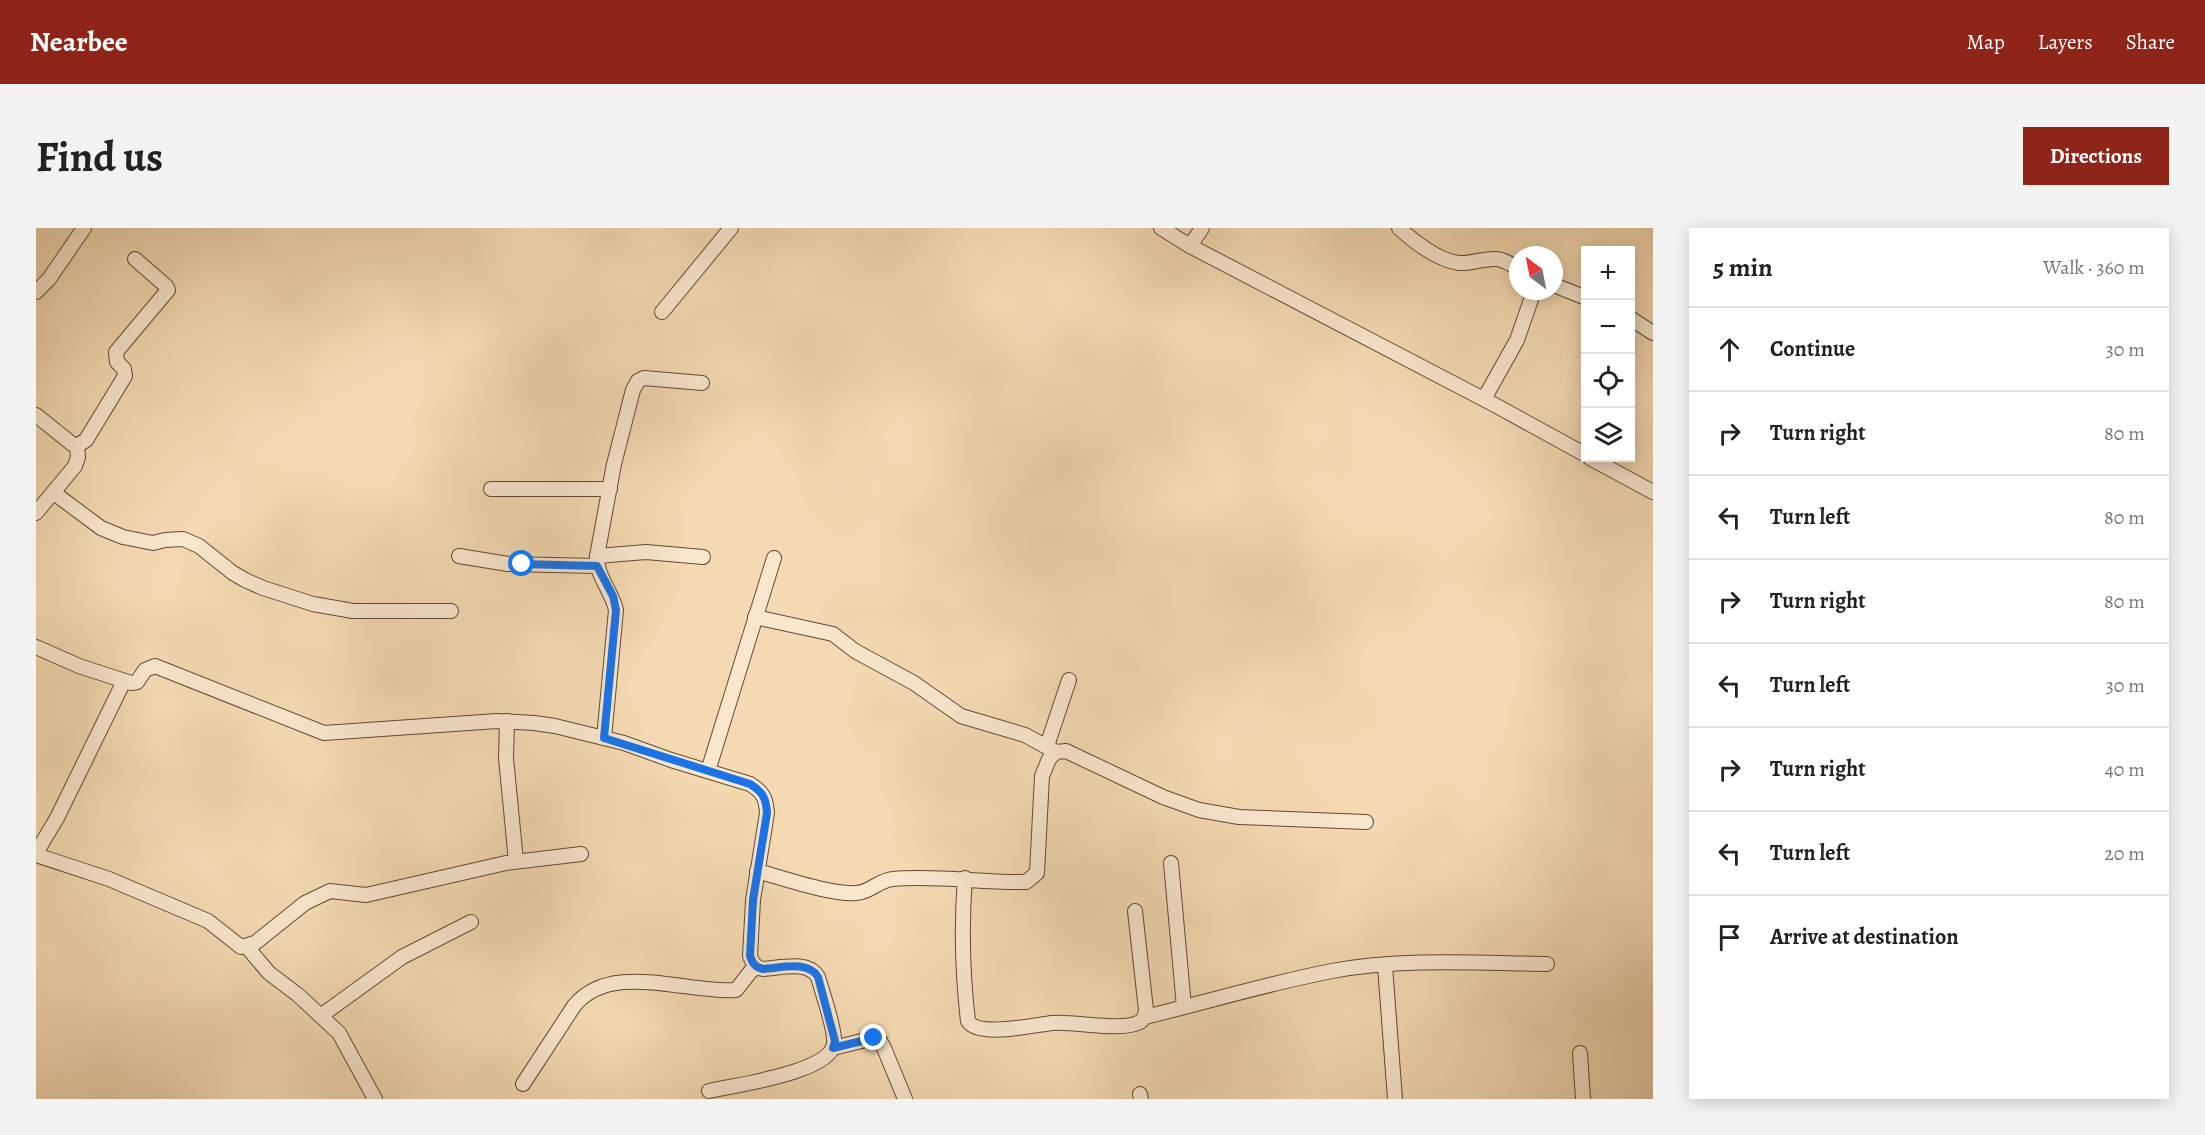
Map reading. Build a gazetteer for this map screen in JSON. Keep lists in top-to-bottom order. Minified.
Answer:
{"north":"top left","page":{"header":"Nearbee","nav":["Map","Layers","Share"],"buttons":"Directions","title":"Find us","heading":["5 min","Walk · 360 m"],"map_buttons":["+","−"],"list":[["Continue","30 m"],["Turn right","80 m"],["Turn left","80 m"],["Turn right","80 m"],["Turn left","30 m"],["Turn right","40 m"],["Turn left","20 m"],"Arrive at destination"]}}
